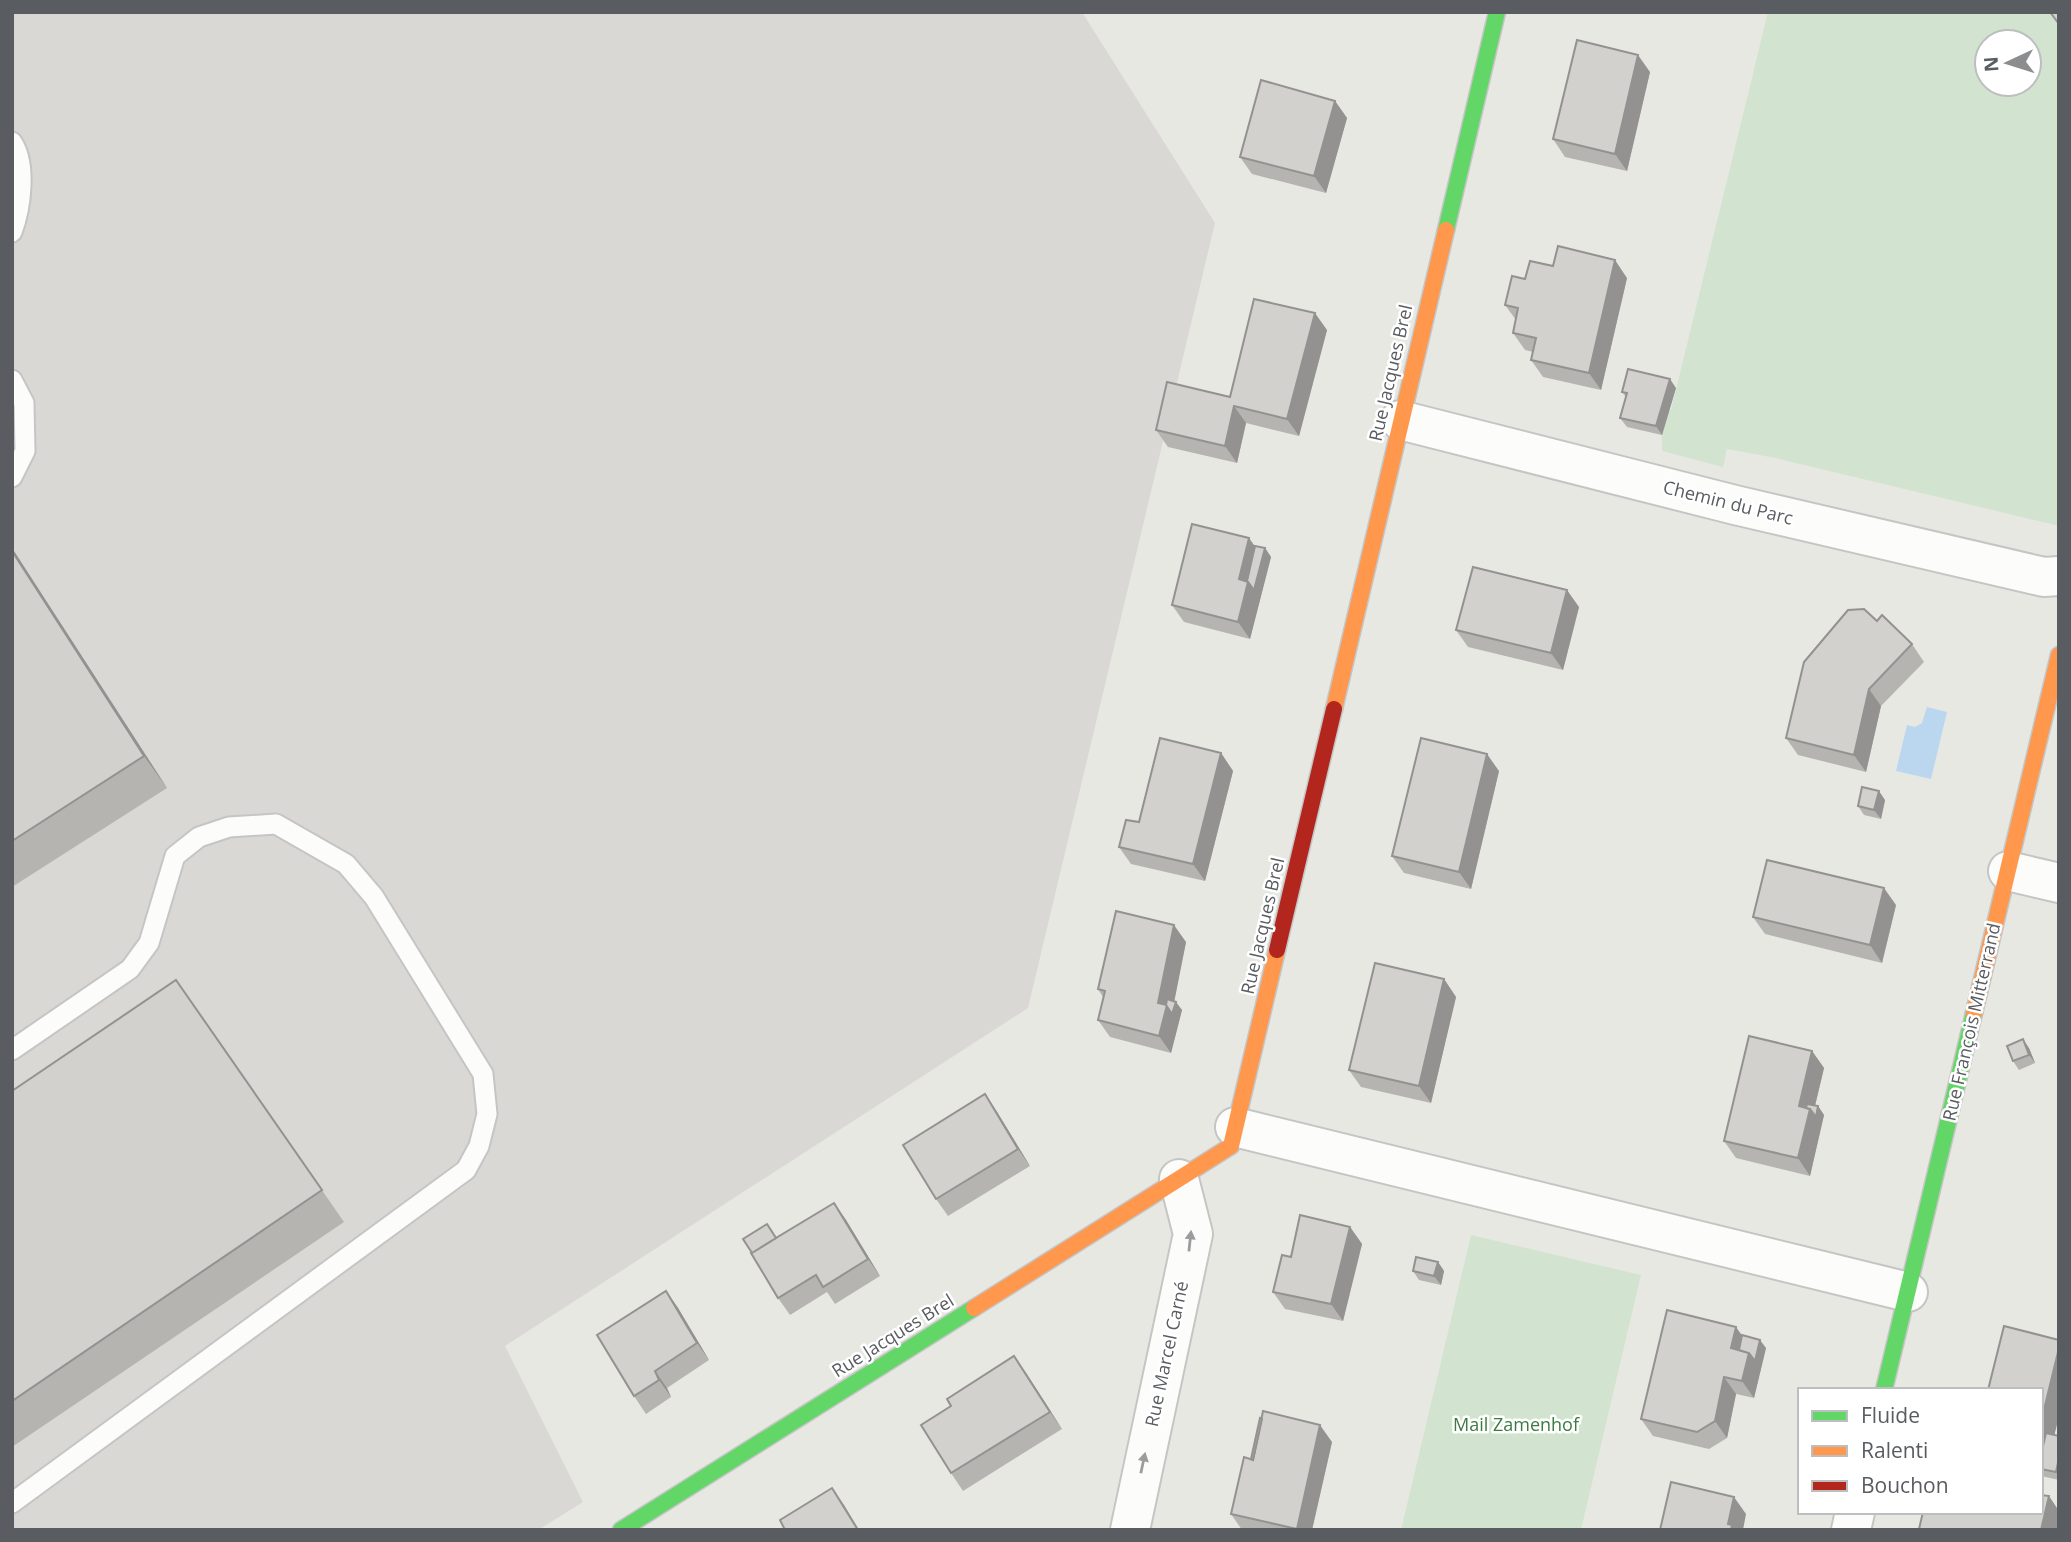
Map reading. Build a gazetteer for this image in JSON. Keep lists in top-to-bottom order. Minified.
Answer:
{"streets":{"street":["Rue Jacques Brel","Chemin du Parc","Rue François Mitterrand","Rue Marcel Carné"]},"crossings":[["Rue Jacques Brel","Chemin du Parc"],["Rue Jacques Brel","Rue Marcel Carné"]],"one_way":["Rue Marcel Carné"],"parks":["Mail Zamenhof"],"legend":["Fluide","Ralenti","Bouchon"],"north":"left"}
